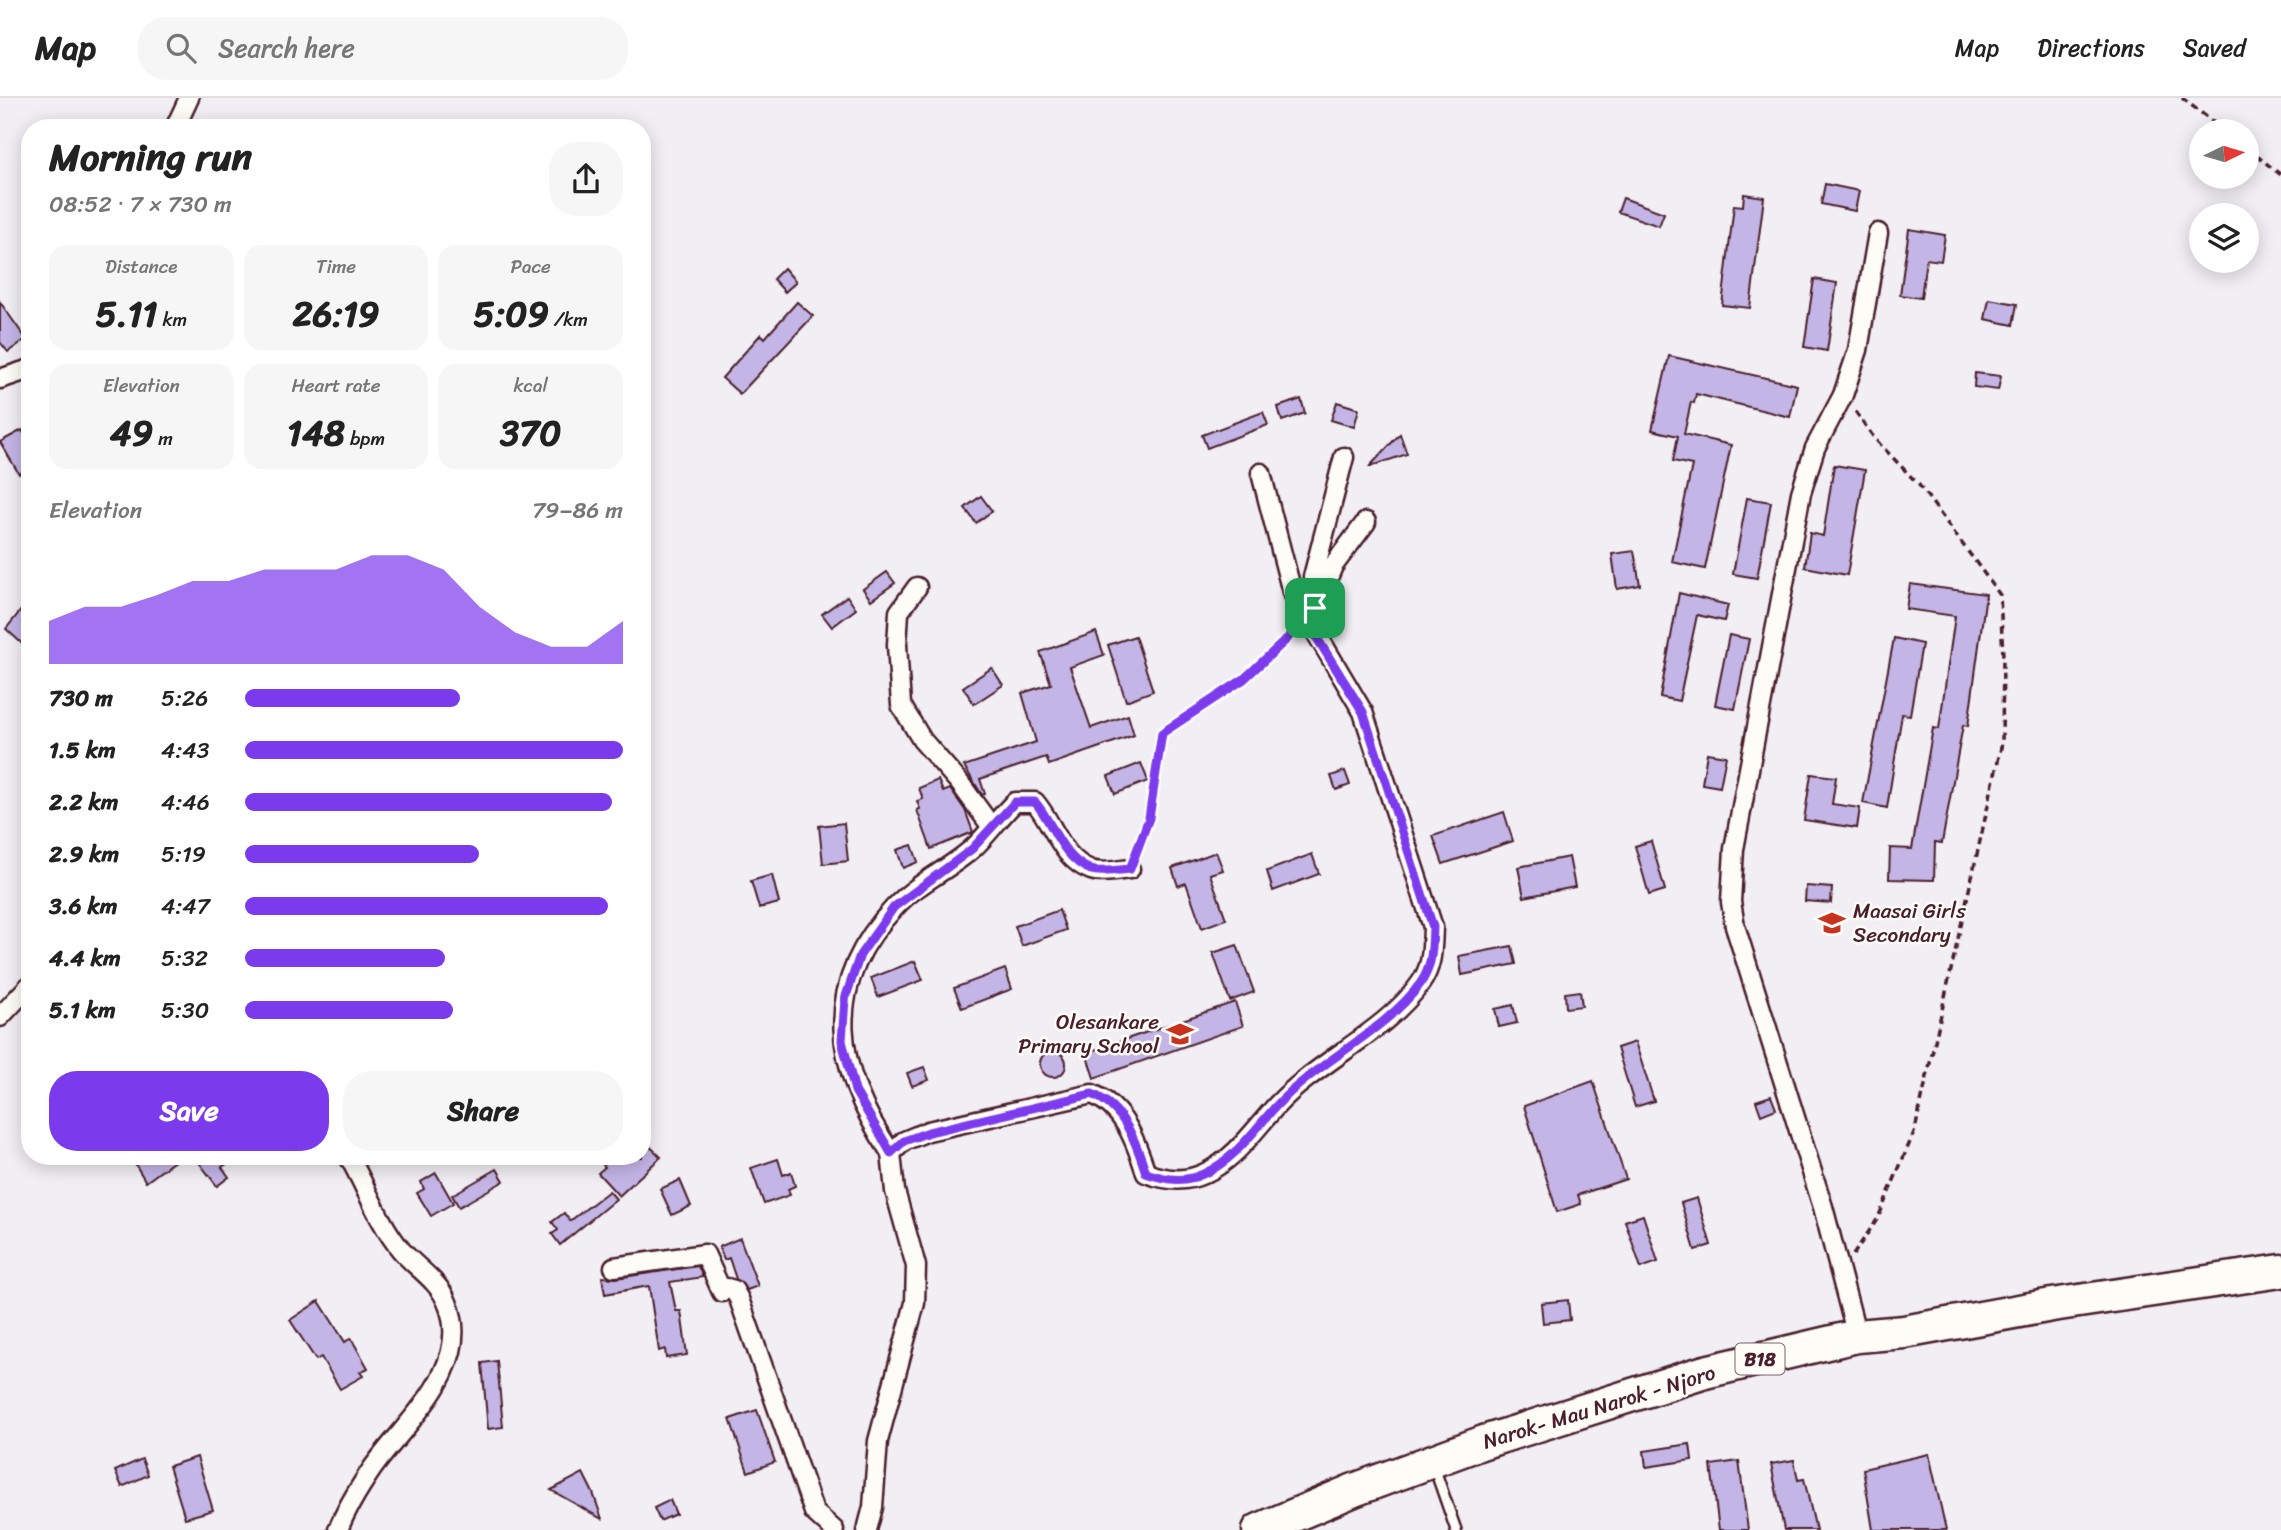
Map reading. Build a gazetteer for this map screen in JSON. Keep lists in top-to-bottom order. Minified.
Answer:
{"streets":{"highway":["B18","Narok- Mau Narok - Njoro"]},"places":{"school or university":["Maasai Girls Secondary","Olesankare Primary School"]},"north":"right","page":{"header":"Map","search":"Search here","nav":["Map","Directions","Saved"],"heading":["Morning run","08:52 · 7 × 730 m"],"stats":[["Distance","5.11 km"],["Time","26:19"],["Pace","5:09 /km"],["Elevation","49 m"],["Heart rate","148 bpm"],["kcal","370"]],"chart":["Elevation","79–86 m"],"list":[{"name":"730 m","note":"5:26"},{"name":"1.5 km","note":"4:43"},{"name":"2.2 km","note":"4:46"},{"name":"2.9 km","note":"5:19"},{"name":"3.6 km","note":"4:47"},{"name":"4.4 km","note":"5:32"},{"name":"5.1 km","note":"5:30"}],"buttons":["Save","Share"]}}
